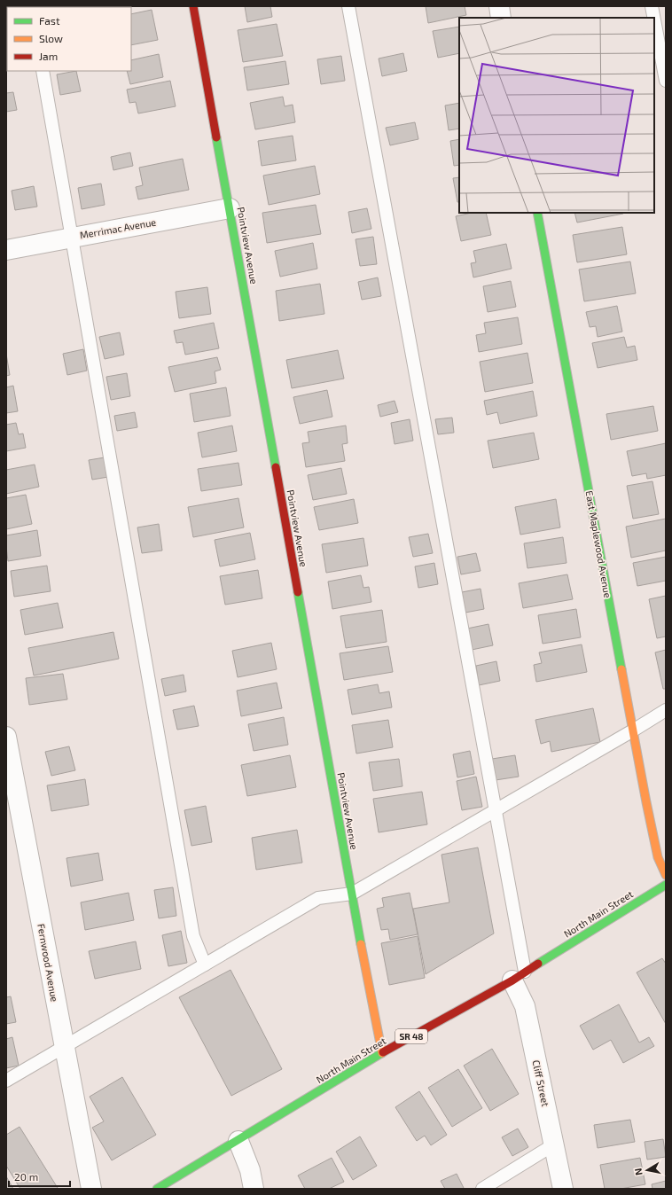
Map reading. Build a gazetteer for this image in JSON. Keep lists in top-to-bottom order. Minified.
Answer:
{"streets":{"street":["Merrimac Avenue","Pointview Avenue","East Maplewood Avenue","North Main Street","Fernwood Avenue","SR 48","Cliff Street"]},"crossings":[["Merrimac Avenue","Pointview Avenue"],["Pointview Avenue","North Main Street"],["North Main Street","Cliff Street"]],"legend":["Fast","Slow","Jam"],"scale_bar":"20 m","north":"left"}
